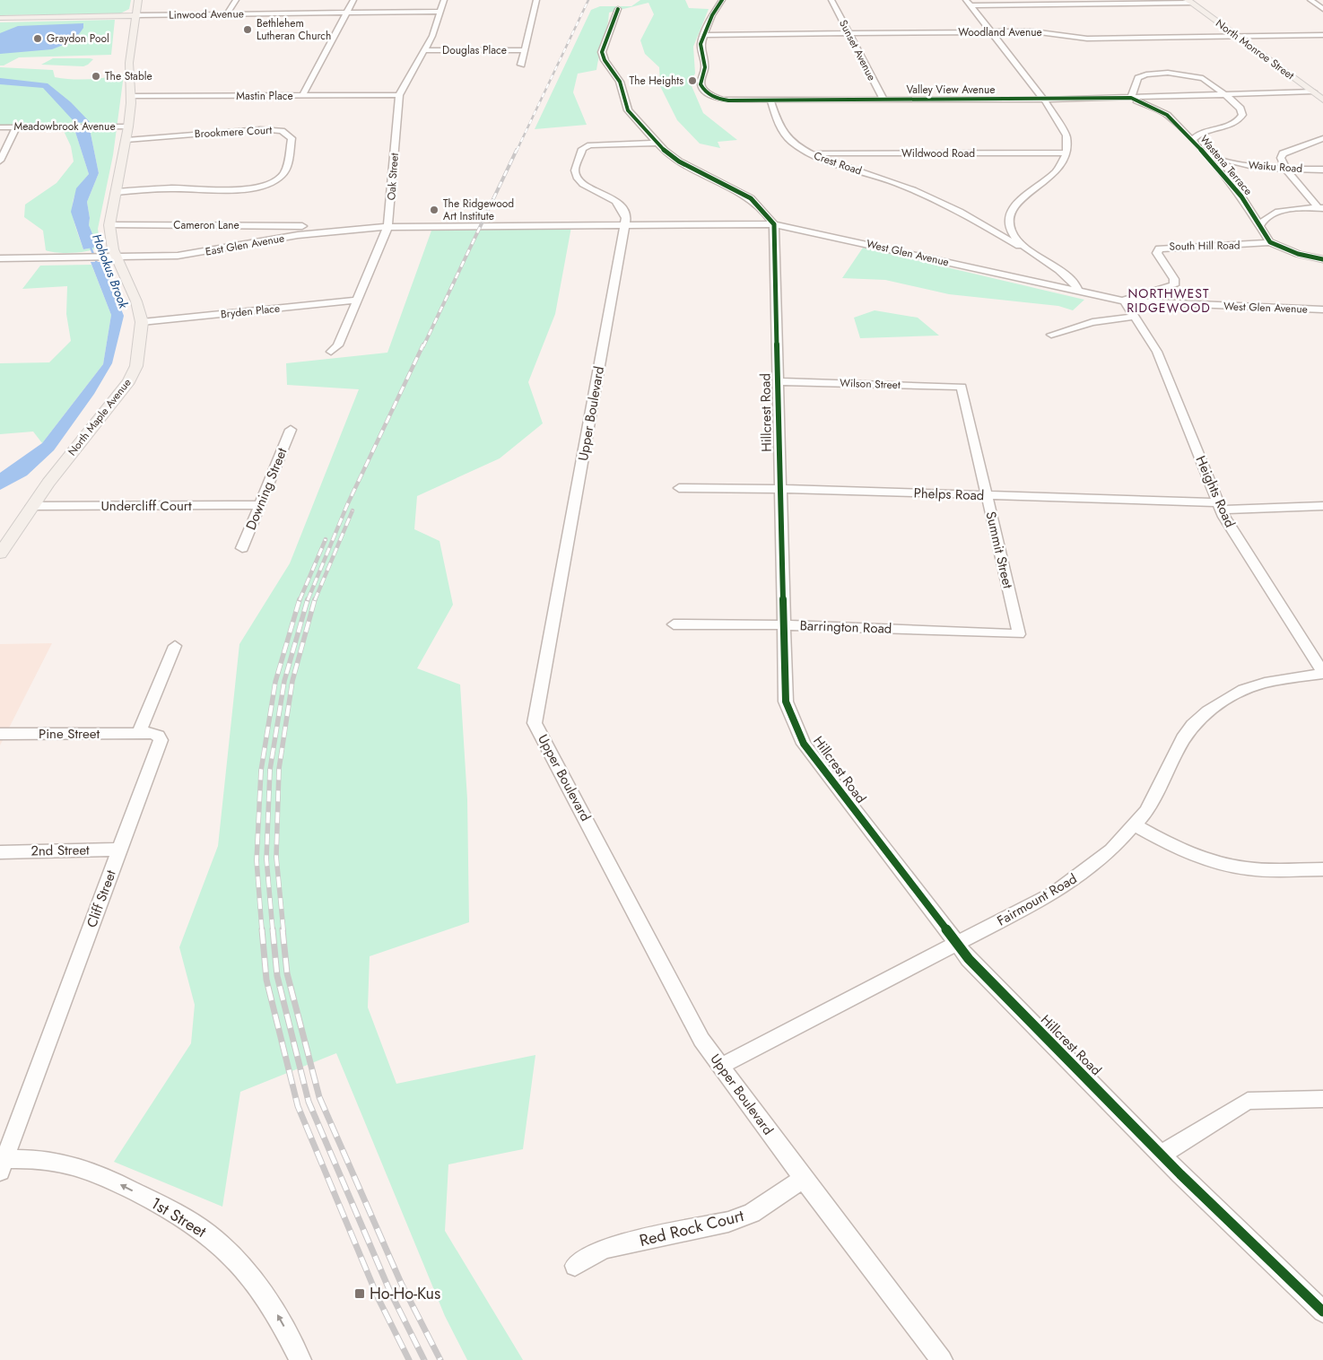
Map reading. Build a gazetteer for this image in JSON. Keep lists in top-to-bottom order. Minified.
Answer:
{"streets":{"main road":["Linwood Avenue","North Monroe Street","North Maple Avenue"],"street":["Woodland Avenue","Douglas Place","Sunset Avenue","Valley View Avenue","Mastin Place","Meadowbrook Avenue","Brookmere Court","Wildwood Road","Crest Road","Wastena Terrace","Waiku Road","Oak Street","Cameron Lane","East Glen Avenue","South Hill Road","West Glen Avenue","Bryden Place","Wilson Street","Hillcrest Road","Upper Boulevard","Downing Street","Heights Road","Phelps Road","Undercliff Court","Summit Street","Barrington Road","Pine Street","2nd Street","Cliff Street","Fairmount Road","1st Street","Red Rock Court"]},"crossings":[["Linwood Avenue","Oak Street"],["Linwood Avenue","North Maple Avenue"],["Woodland Avenue","North Monroe Street"],["Woodland Avenue","Sunset Avenue"],["North Monroe Street","Valley View Avenue"],["Douglas Place","Oak Street"],["Sunset Avenue","Valley View Avenue"],["Valley View Avenue","Crest Road"],["Valley View Avenue","Wastena Terrace"],["Mastin Place","Oak Street"],["Mastin Place","North Maple Avenue"],["Meadowbrook Avenue","North Maple Avenue"],["Brookmere Court","North Maple Avenue"],["Wildwood Road","Crest Road"],["Wastena Terrace","Waiku Road"],["Wastena Terrace","South Hill Road"],["Oak Street","East Glen Avenue"],["Oak Street","Bryden Place"],["Cameron Lane","North Maple Avenue"],["East Glen Avenue","West Glen Avenue"],["East Glen Avenue","North Maple Avenue"],["South Hill Road","West Glen Avenue"],["South Hill Road","Heights Road"],["West Glen Avenue","Hillcrest Road"],["West Glen Avenue","Upper Boulevard"],["West Glen Avenue","Heights Road"],["Bryden Place","North Maple Avenue"],["Wilson Street","Hillcrest Road"],["Wilson Street","Summit Street"],["Hillcrest Road","Phelps Road"],["Hillcrest Road","Barrington Road"],["Hillcrest Road","Fairmount Road"],["Upper Boulevard","Fairmount Road"],["Upper Boulevard","Red Rock Court"],["North Maple Avenue","Undercliff Court"],["Downing Street","Undercliff Court"],["Heights Road","Phelps Road"],["Heights Road","Fairmount Road"],["Phelps Road","Summit Street"],["Summit Street","Barrington Road"],["Pine Street","Cliff Street"],["2nd Street","Cliff Street"],["Cliff Street","1st Street"]],"one_way":["1st Street"],"districts":["NORTHWEST RIDGEWOOD"],"water":["Hohokus Brook"],"places":{"other":["Bethlehem Lutheran Church","Graydon Pool","The Stable","The Heights","The Ridgewood Art Institute"],"transit":["Ho-Ho-Kus"]}}
